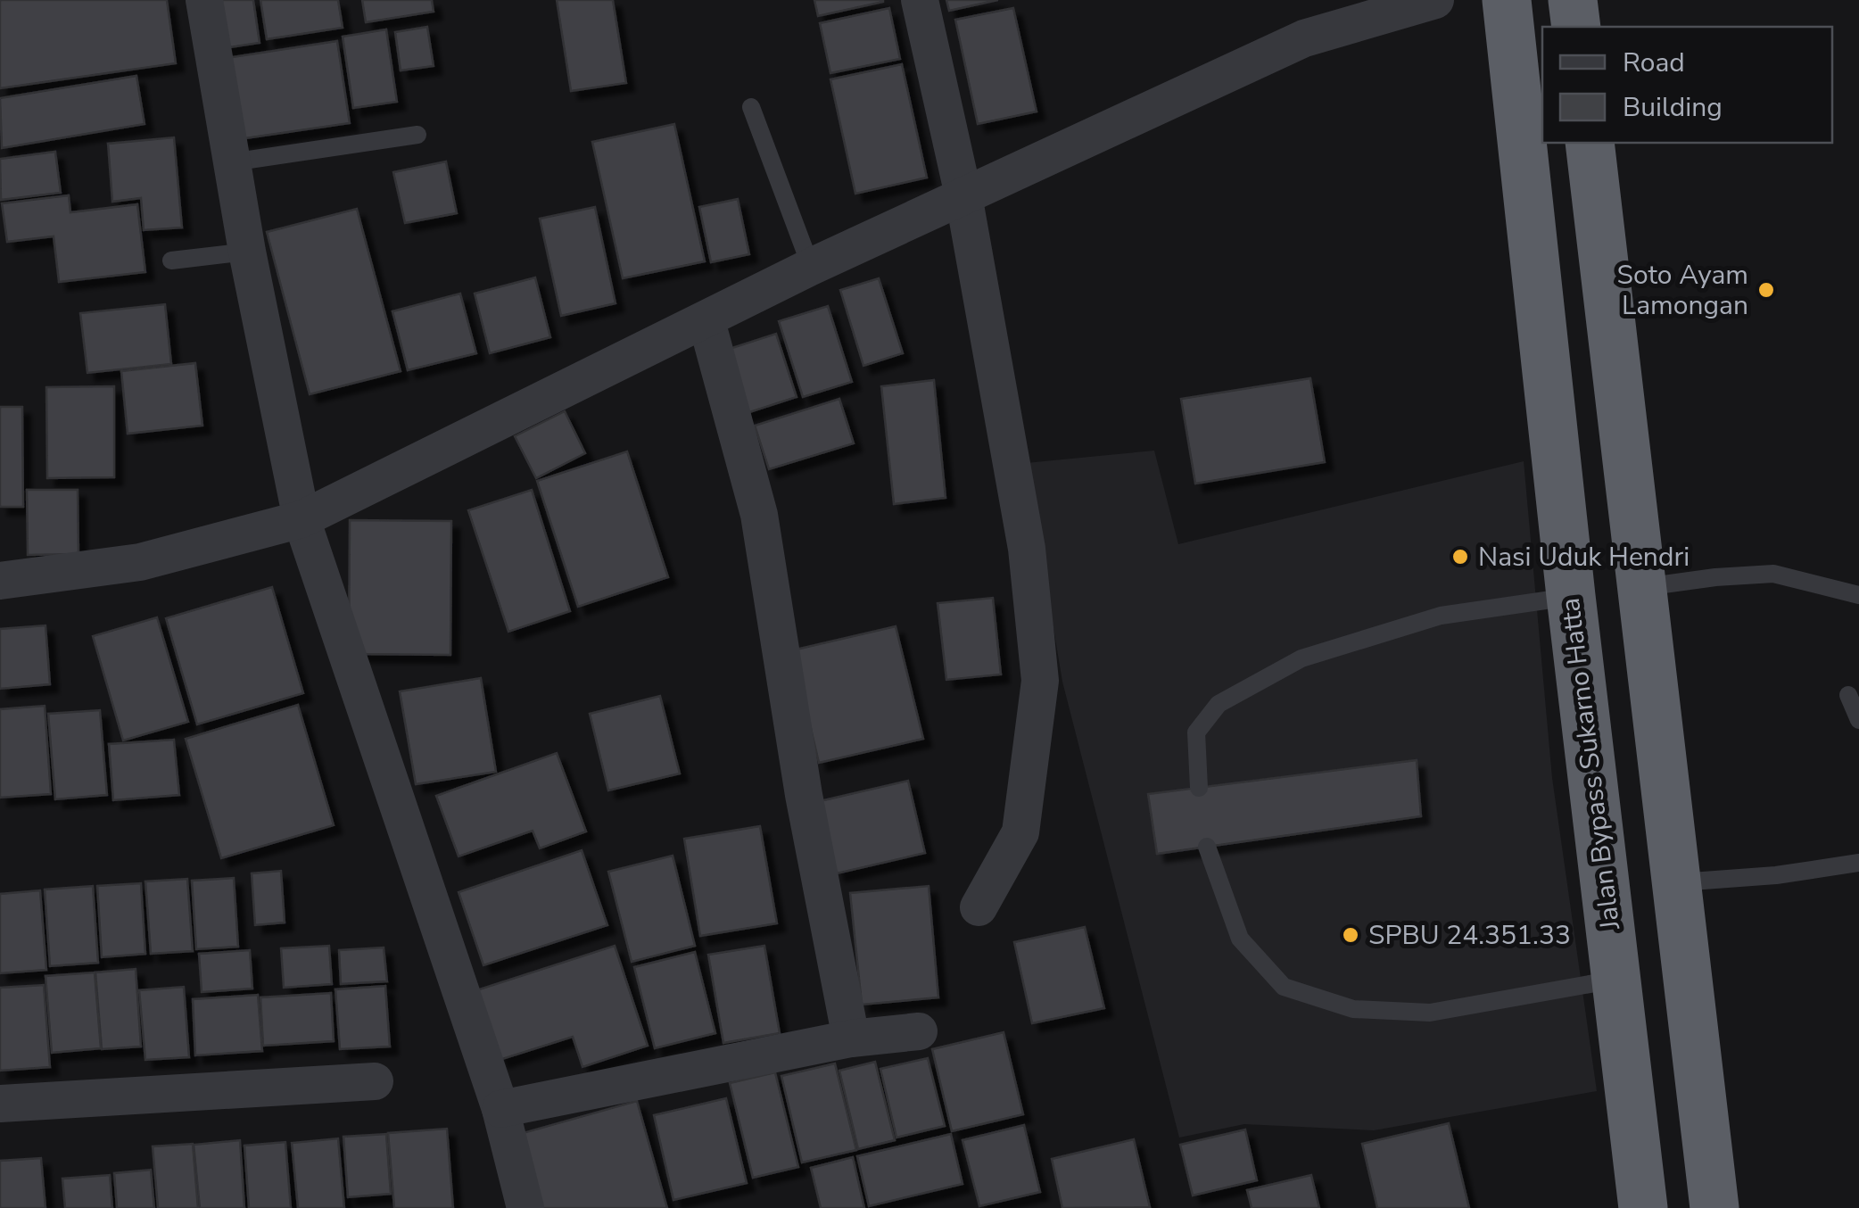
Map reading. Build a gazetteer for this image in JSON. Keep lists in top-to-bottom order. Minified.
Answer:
{"streets":{"highway":["Jalan Bypass Sukarno Hatta"]},"places":["Soto Ayam Lamongan","Nasi Uduk Hendri","SPBU 24.351.33"],"legend":["Road","Building"]}
